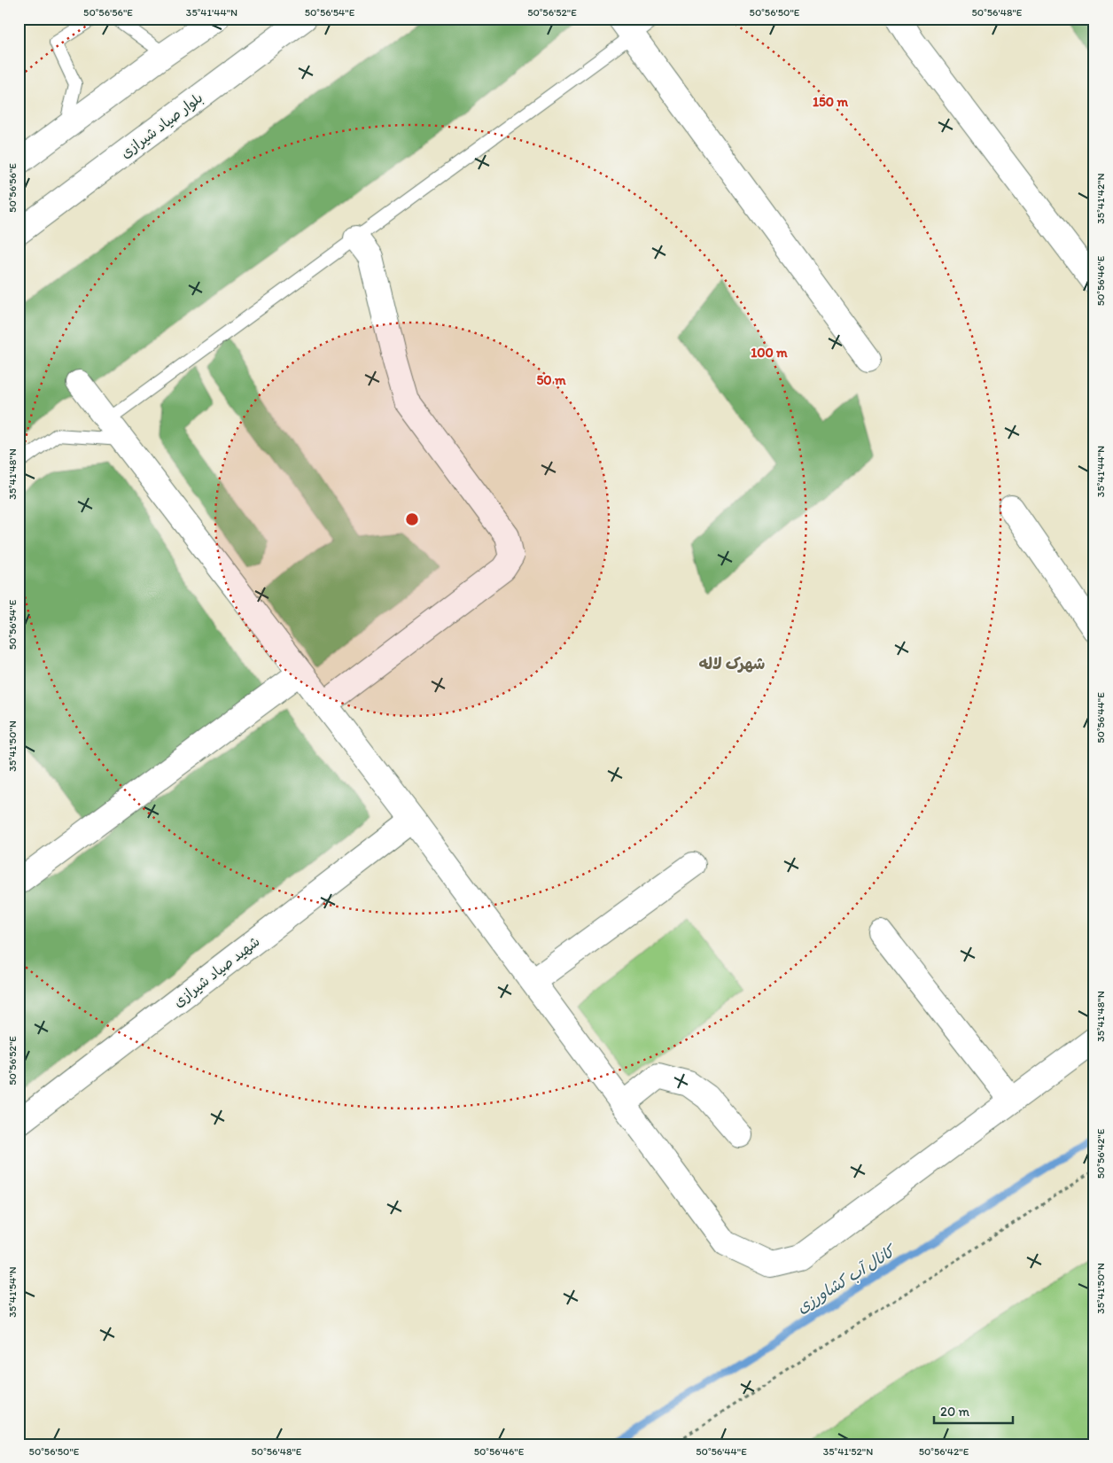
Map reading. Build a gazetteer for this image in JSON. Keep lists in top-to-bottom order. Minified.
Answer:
{"streets":{"street":["بلوار صیاد شیرازی","شهید صیاد شیرازی"]},"districts":["شهرک لاله"],"water":["کانال آب کشاورزی"],"scale_bar":"20 m","coordinates":["50°56'56\"E","35°41'44\"N","50°56'54\"E","50°56'52\"E","50°56'50\"E","50°56'48\"E","35°41'42\"N","50°56'46\"E","35°41'48\"N","50°56'44\"E","35°41'50\"N","50°56'42\"E","35°41'54\"N","35°41'52\"N"],"rings":["150 m","100 m","50 m"]}
